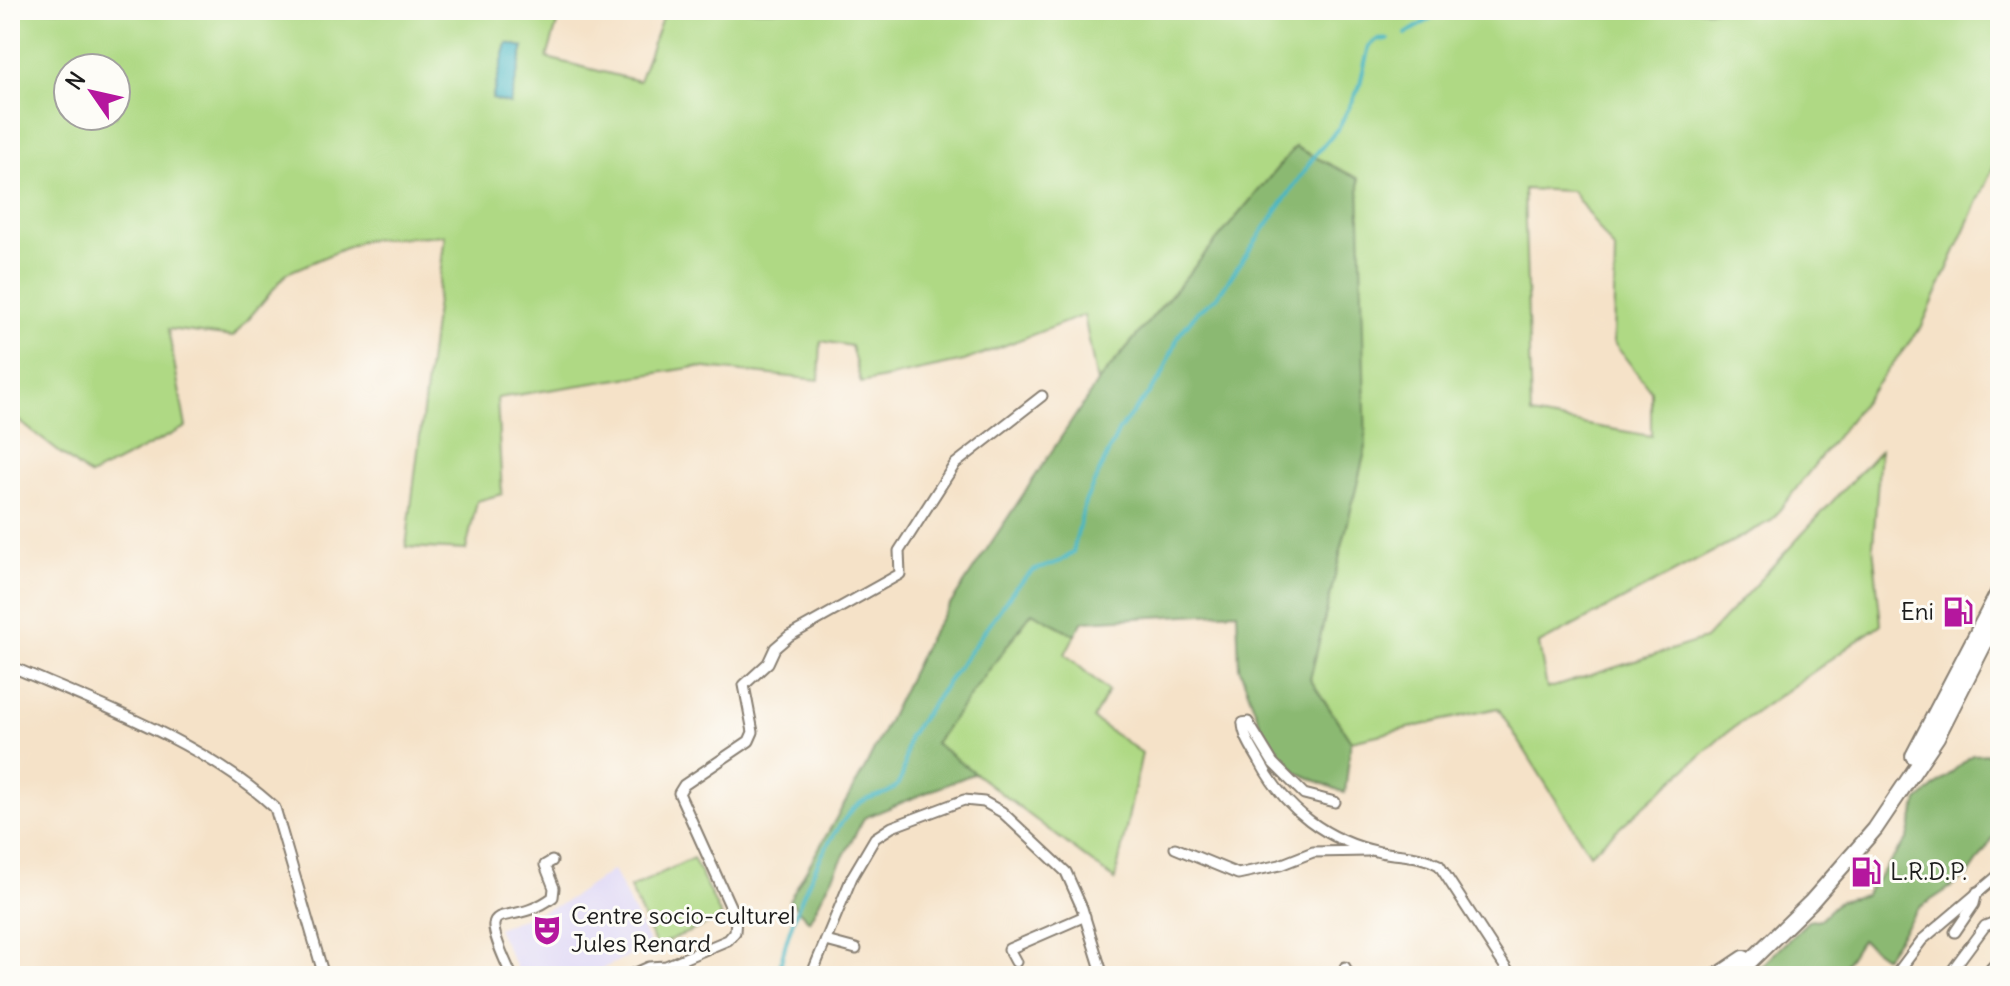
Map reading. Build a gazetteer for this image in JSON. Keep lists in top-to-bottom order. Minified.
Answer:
{"places":{"fuel station":["Eni","L.R.D.P."],"theatre":["Centre socio-culturel Jules Renard"]},"north":"top left"}
